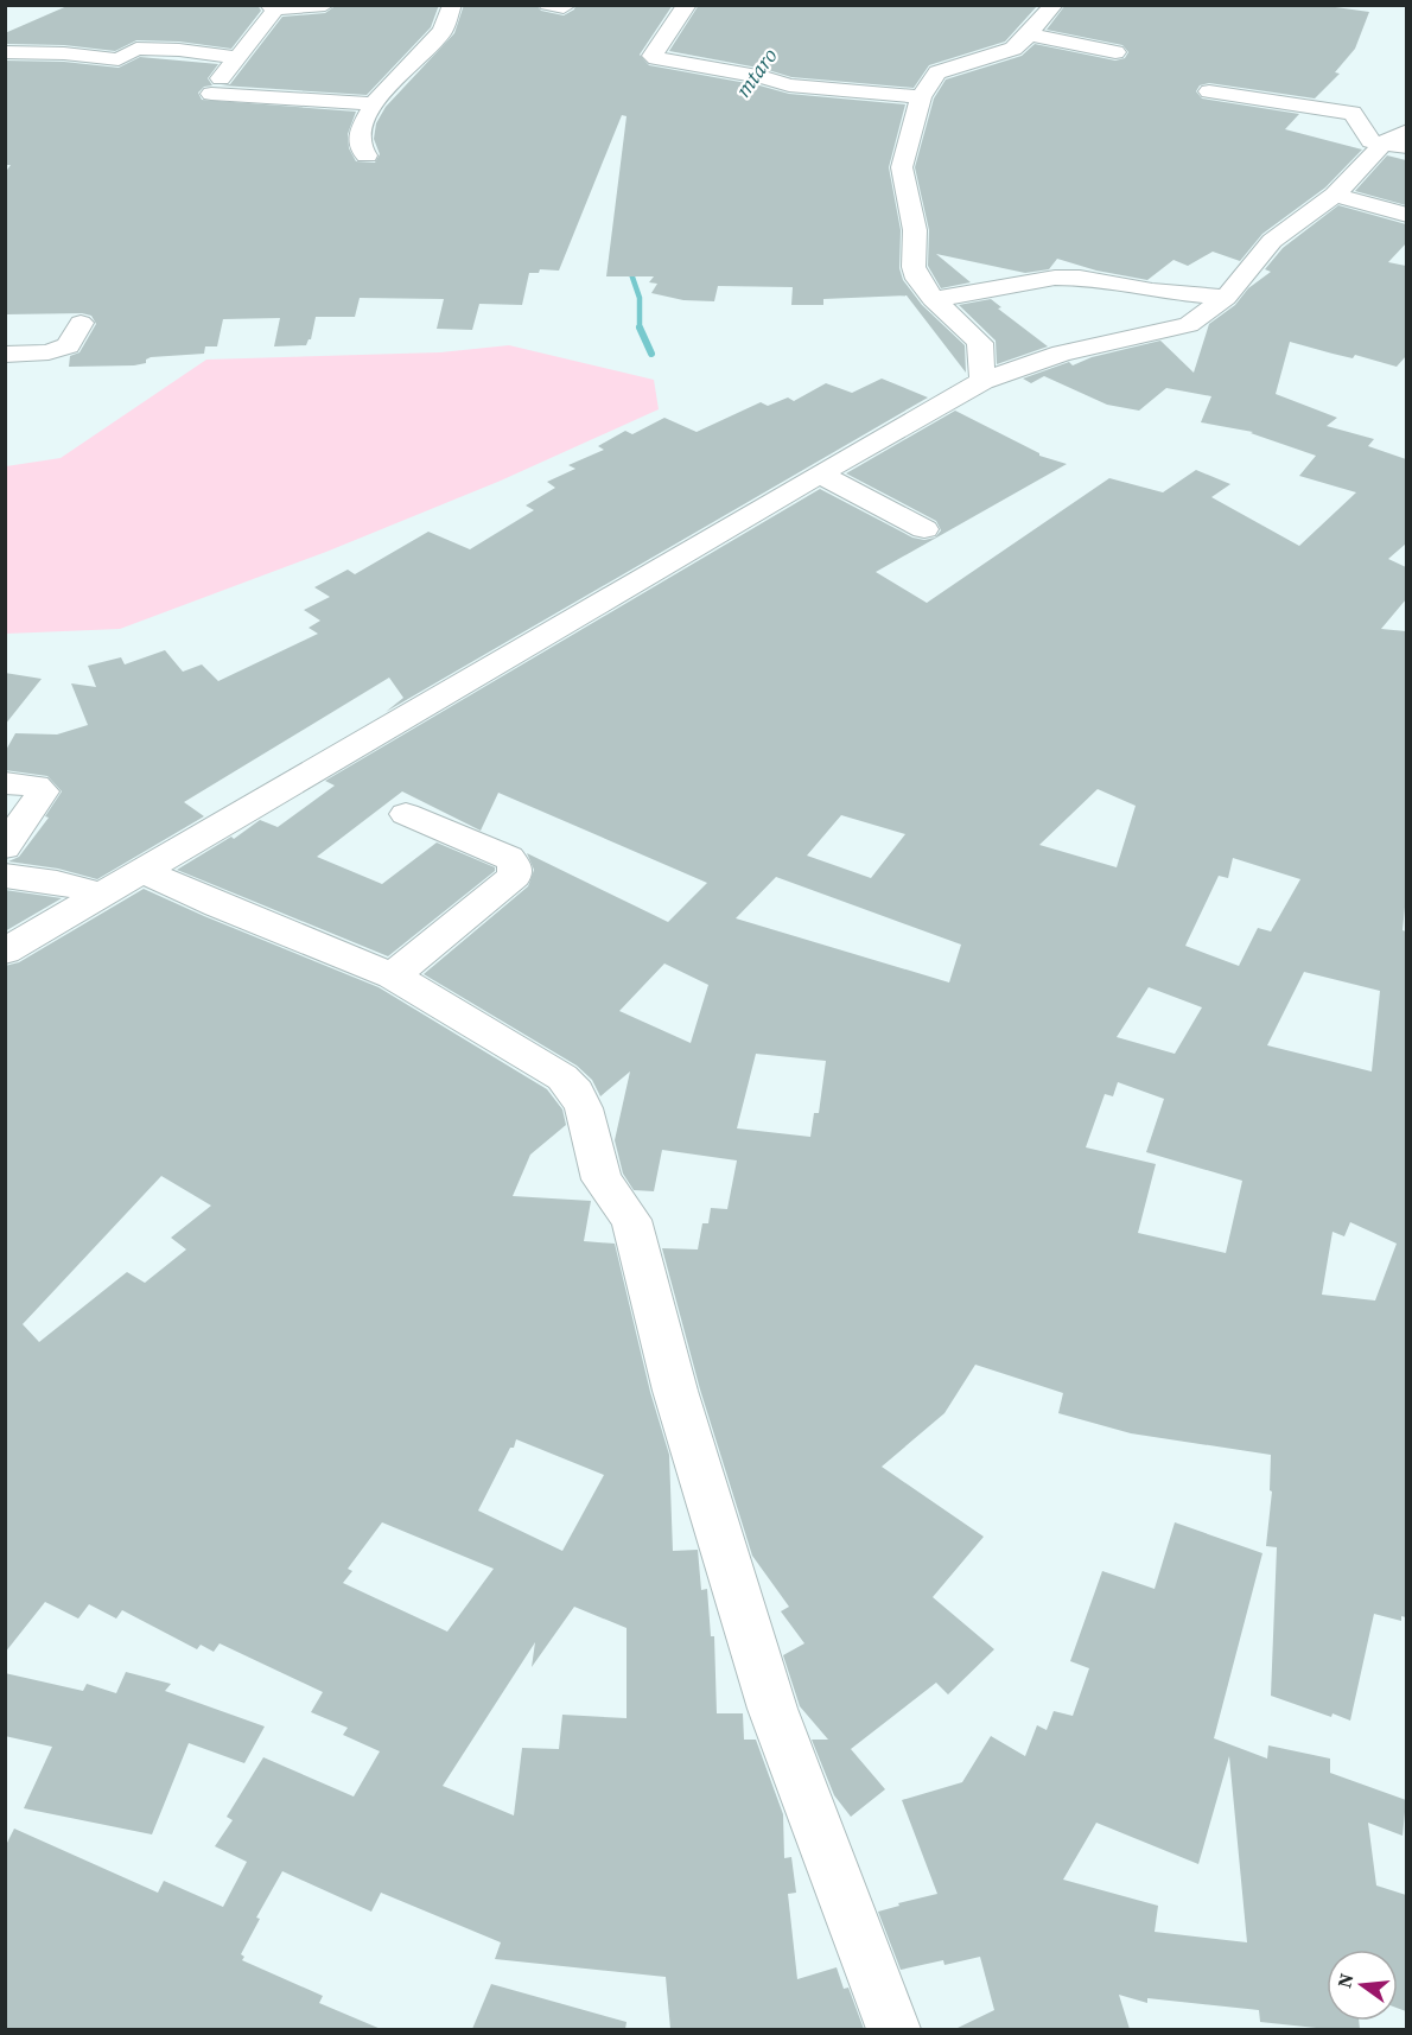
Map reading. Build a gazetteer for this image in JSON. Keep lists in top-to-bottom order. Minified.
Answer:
{"water":["mtaro"],"north":"left"}
